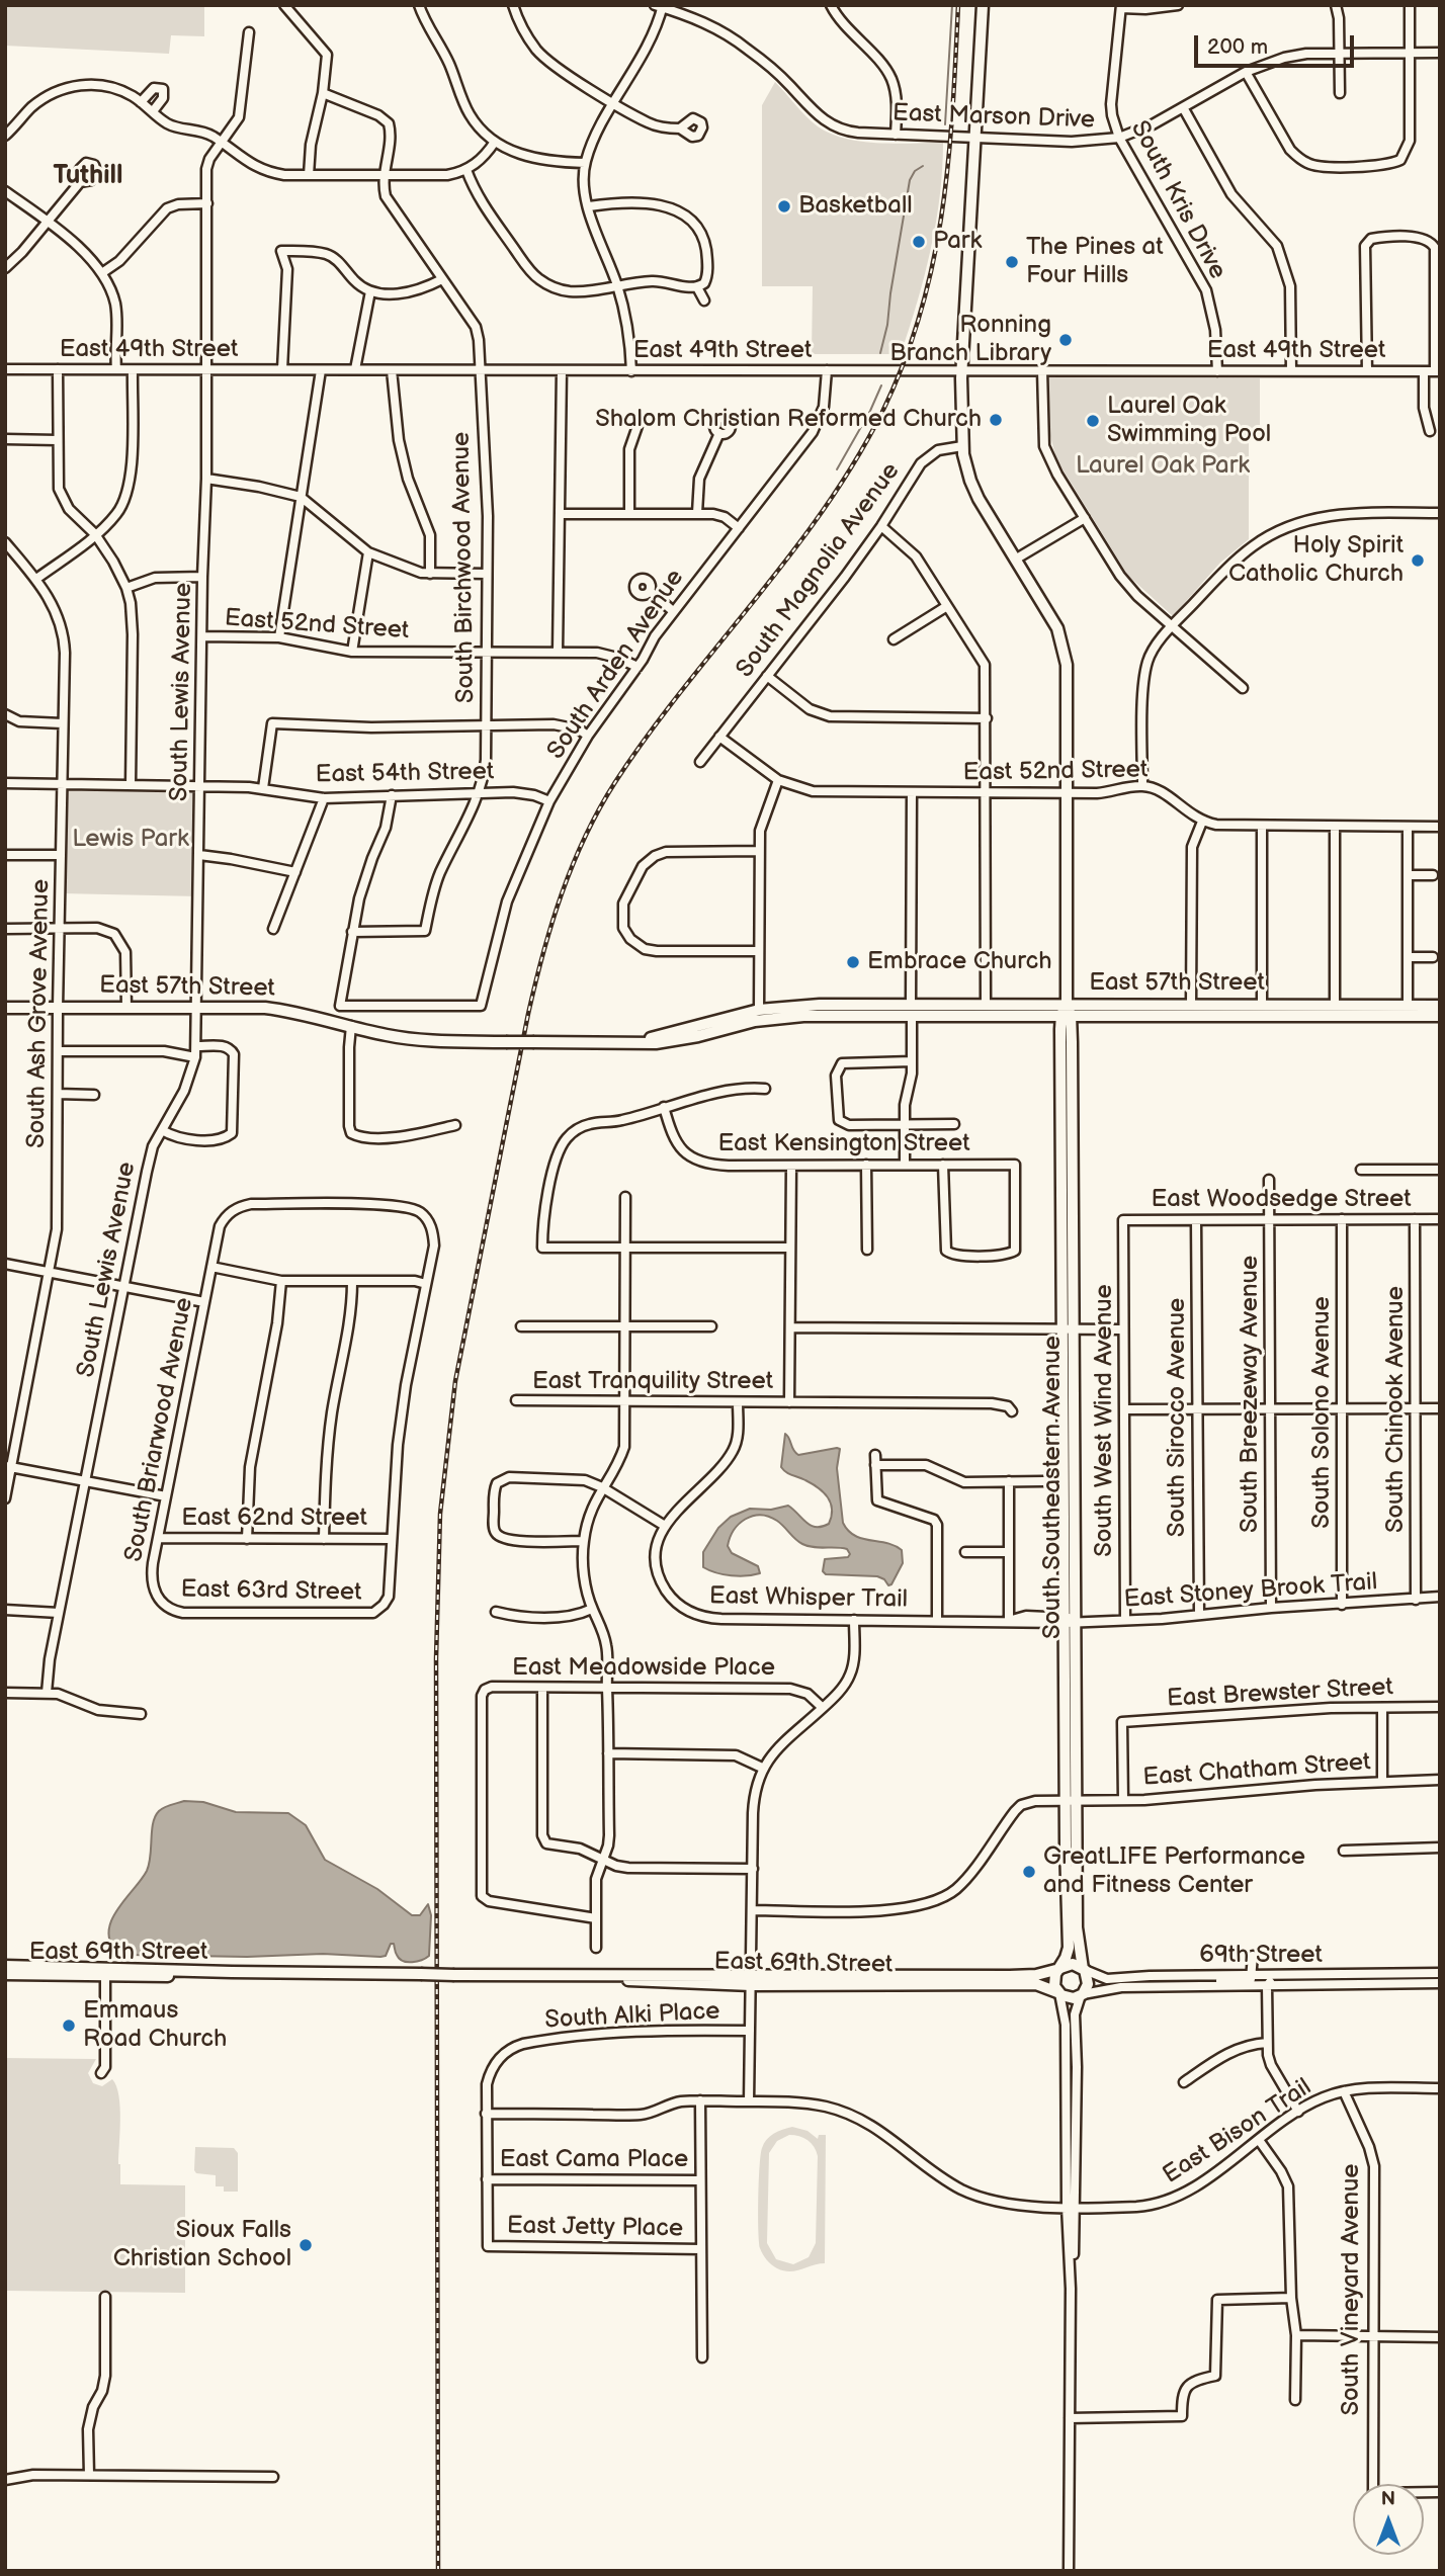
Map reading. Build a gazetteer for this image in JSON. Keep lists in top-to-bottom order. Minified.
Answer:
{"streets":{"main road":["East 57th Street","South Southeastern Avenue","East 69th Street"],"street":["East Marson Drive","South Kris Drive","East 49th Street","South Birchwood Avenue","South Magnolia Avenue","East 52nd Street","South Arden Avenue","South Lewis Avenue","East 54th Street","South Ash Grove Avenue","East Kensington Street","East Woodsedge Street","East Tranquility Street","South Breezeway Avenue","South Chinook Avenue","South Solono Avenue","South Sirocco Avenue","South West Wind Avenue","South Briarwood Avenue","East 62nd Street","East 63rd Street","East Stoney Brook Trail","East Whisper Trail","East Meadowside Place","East Brewster Street","East Chatham Street","69th Street","South Alki Place","East Bison Trail","East Cama Place","East Jetty Place","South Vineyard Avenue"]},"crossings":[["East Marson Drive","South Kris Drive"],["East Marson Drive","South Southeastern Avenue"],["South Kris Drive","East 49th Street"],["East 49th Street","South Birchwood Avenue"],["East 49th Street","South Arden Avenue"],["East 49th Street","South Lewis Avenue"],["East 49th Street","South Southeastern Avenue"],["South Birchwood Avenue","East 52nd Street"],["South Birchwood Avenue","South Arden Avenue"],["South Birchwood Avenue","East 54th Street"],["South Magnolia Avenue","East 52nd Street"],["South Magnolia Avenue","South Southeastern Avenue"],["East 52nd Street","South Arden Avenue"],["East 52nd Street","South Lewis Avenue"],["East 52nd Street","South Southeastern Avenue"],["South Arden Avenue","East 54th Street"],["South Lewis Avenue","East 54th Street"],["South Lewis Avenue","East 57th Street"],["East 54th Street","South Ash Grove Avenue"],["East 57th Street","South Ash Grove Avenue"],["East 57th Street","South Southeastern Avenue"],["East Woodsedge Street","South Breezeway Avenue"],["East Woodsedge Street","South Chinook Avenue"],["East Woodsedge Street","South Solono Avenue"],["East Woodsedge Street","South Sirocco Avenue"],["East Woodsedge Street","South West Wind Avenue"],["East Tranquility Street","East Whisper Trail"],["South Breezeway Avenue","East Stoney Brook Trail"],["South Chinook Avenue","East Stoney Brook Trail"],["South Solono Avenue","East Stoney Brook Trail"],["South Sirocco Avenue","East Stoney Brook Trail"],["South West Wind Avenue","East Stoney Brook Trail"],["South Briarwood Avenue","East 62nd Street"],["South Briarwood Avenue","East 63rd Street"],["South Southeastern Avenue","East Stoney Brook Trail"],["South Southeastern Avenue","East Whisper Trail"],["South Southeastern Avenue","East Chatham Street"],["South Southeastern Avenue","East 69th Street"],["South Southeastern Avenue","69th Street"],["East 62nd Street","East 63rd Street"],["East Stoney Brook Trail","East Whisper Trail"],["East Brewster Street","East Chatham Street"],["East 69th Street","69th Street"],["South Alki Place","East Bison Trail"],["South Alki Place","East Cama Place"],["South Alki Place","East Jetty Place"],["East Bison Trail","South Vineyard Avenue"]],"districts":["Tuthill"],"parks":["Laurel Oak Park","Lewis Park"],"places":["Basketball","Park","The Pines at Four Hills","Ronning Branch Library","Shalom Christian Reformed Church","Laurel Oak Swimming Pool","Holy Spirit Catholic Church","Embrace Church","GreatLIFE Performance and Fitness Center","Emmaus Road Church","Sioux Falls Christian School"],"scale_bar":"200 m","north":"top"}
